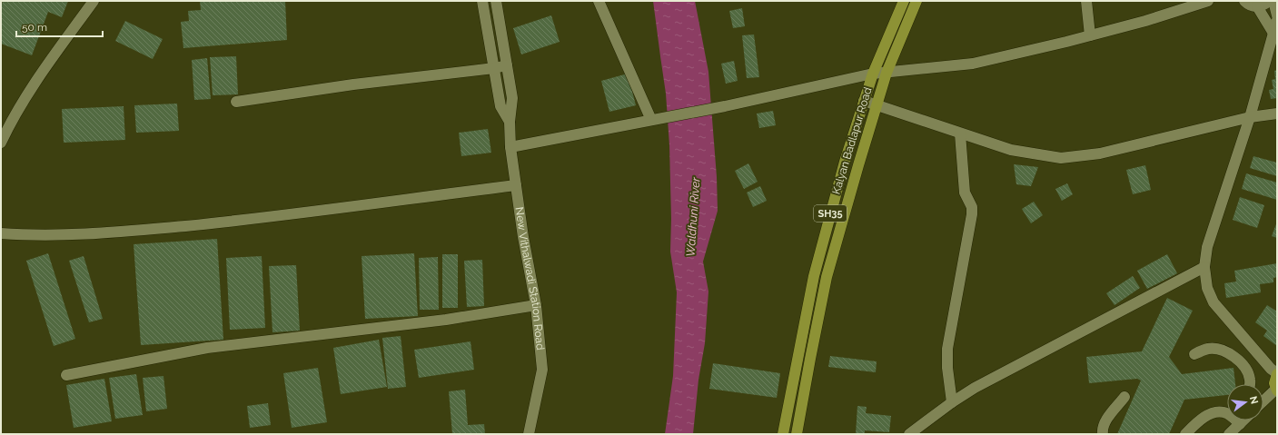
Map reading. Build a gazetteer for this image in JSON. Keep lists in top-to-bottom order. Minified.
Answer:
{"streets":{"main road":["Kalyan Badlapur Road","SH35"],"street":["New Vithalwadi Station Road"]},"water":["Waldhuni River"],"scale_bar":"50 m","north":"right"}
